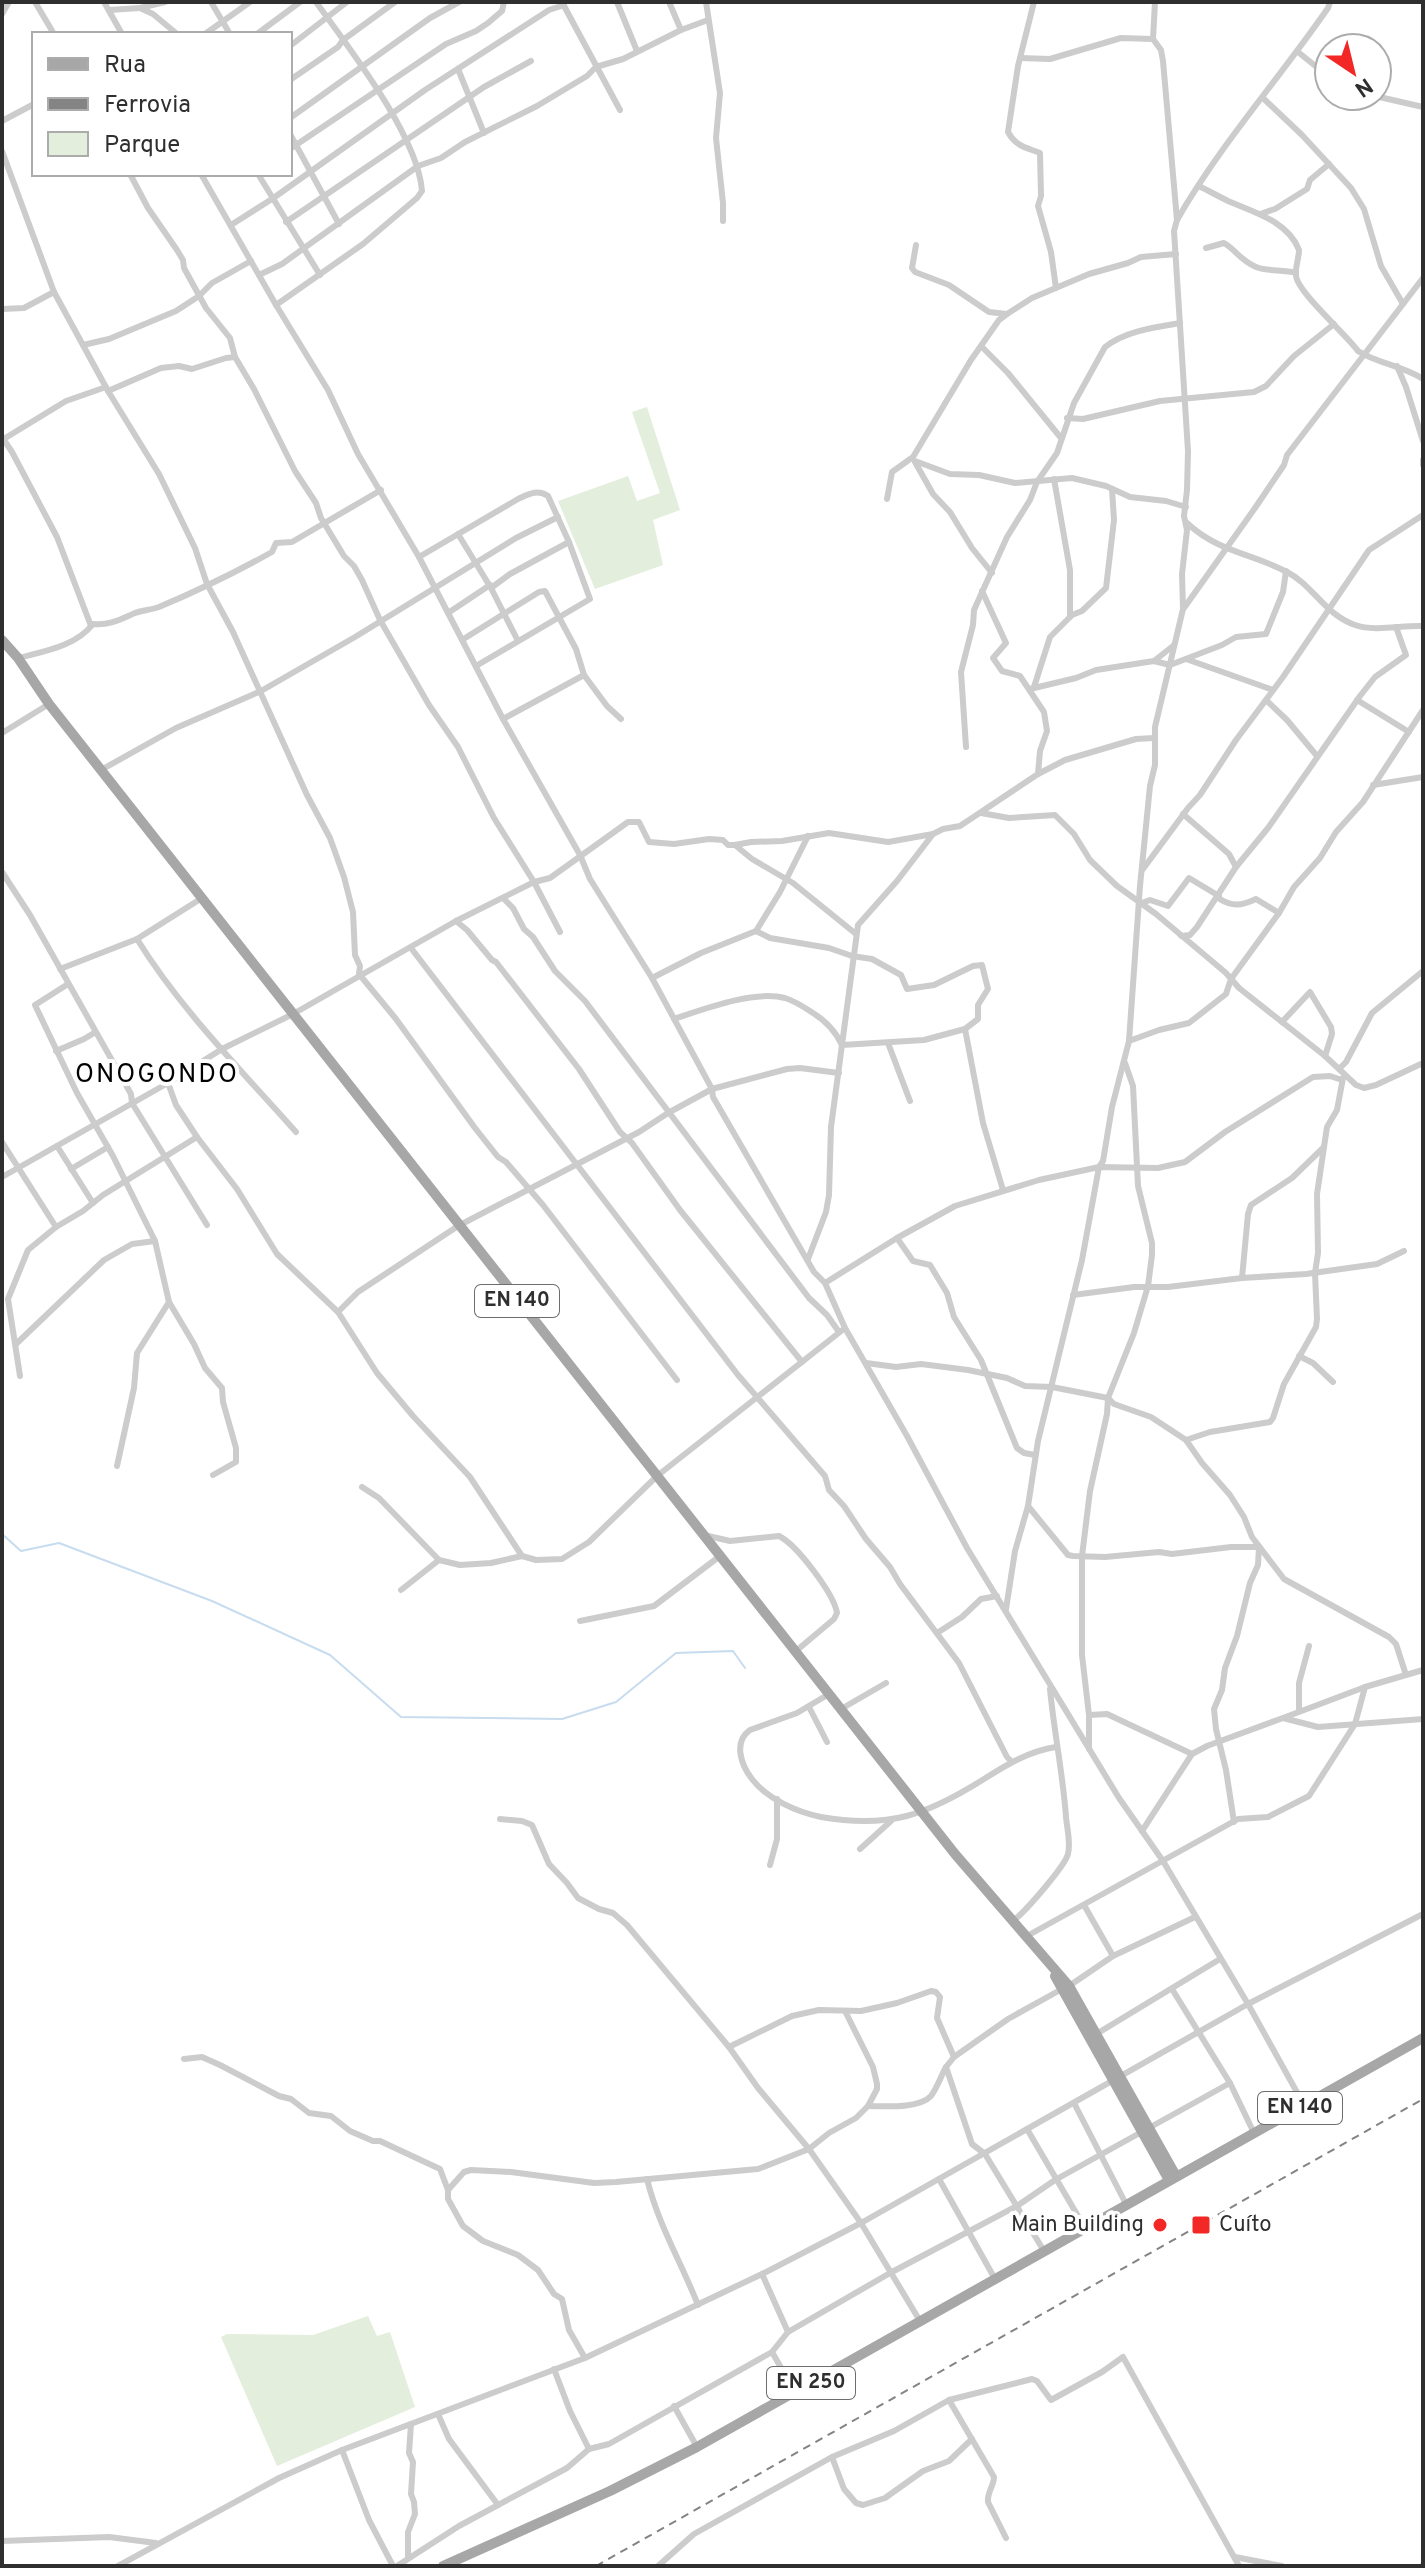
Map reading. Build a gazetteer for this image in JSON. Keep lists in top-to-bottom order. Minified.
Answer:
{"streets":{"main road":["EN 140","EN 250"]},"crossings":[["EN 140","EN 250"]],"districts":["ONOGONDO"],"places":{"other":["Main Building"],"transit":["Cuíto"]},"legend":["Rua","Ferrovia","Parque"],"north":"bottom right"}
